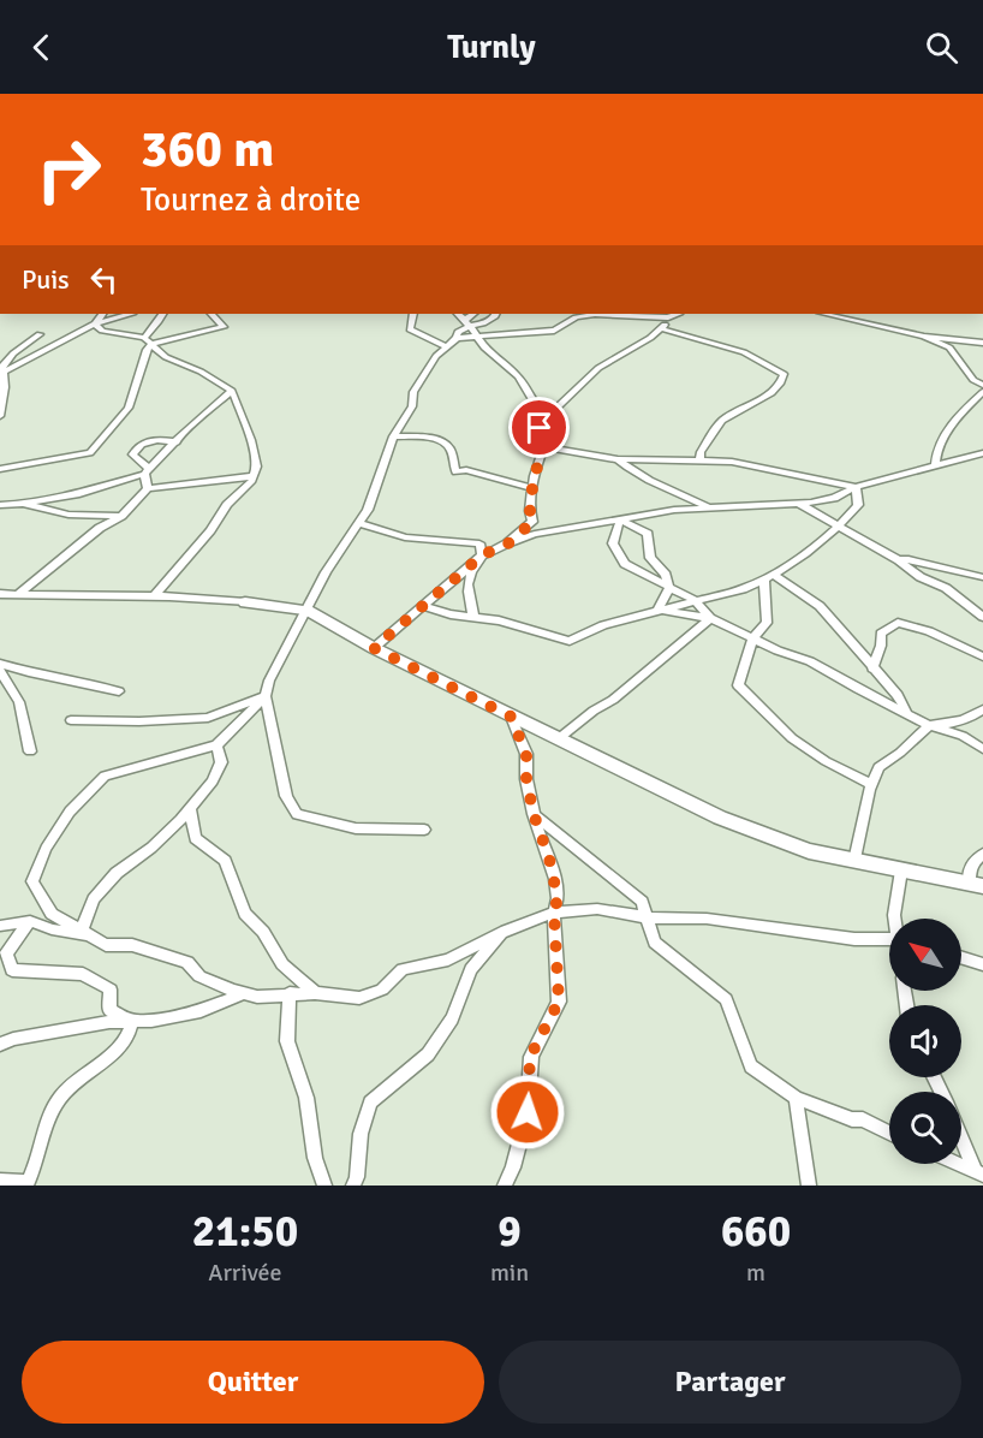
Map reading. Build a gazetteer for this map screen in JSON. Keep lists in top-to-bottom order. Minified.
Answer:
{"north":"top left","page":{"header":"Turnly","turn":["360 m","Tournez à droite"],"then":"Puis","eta":["21:50","Arrivée","9","min","660","m"],"buttons":["Quitter","Partager"]}}
